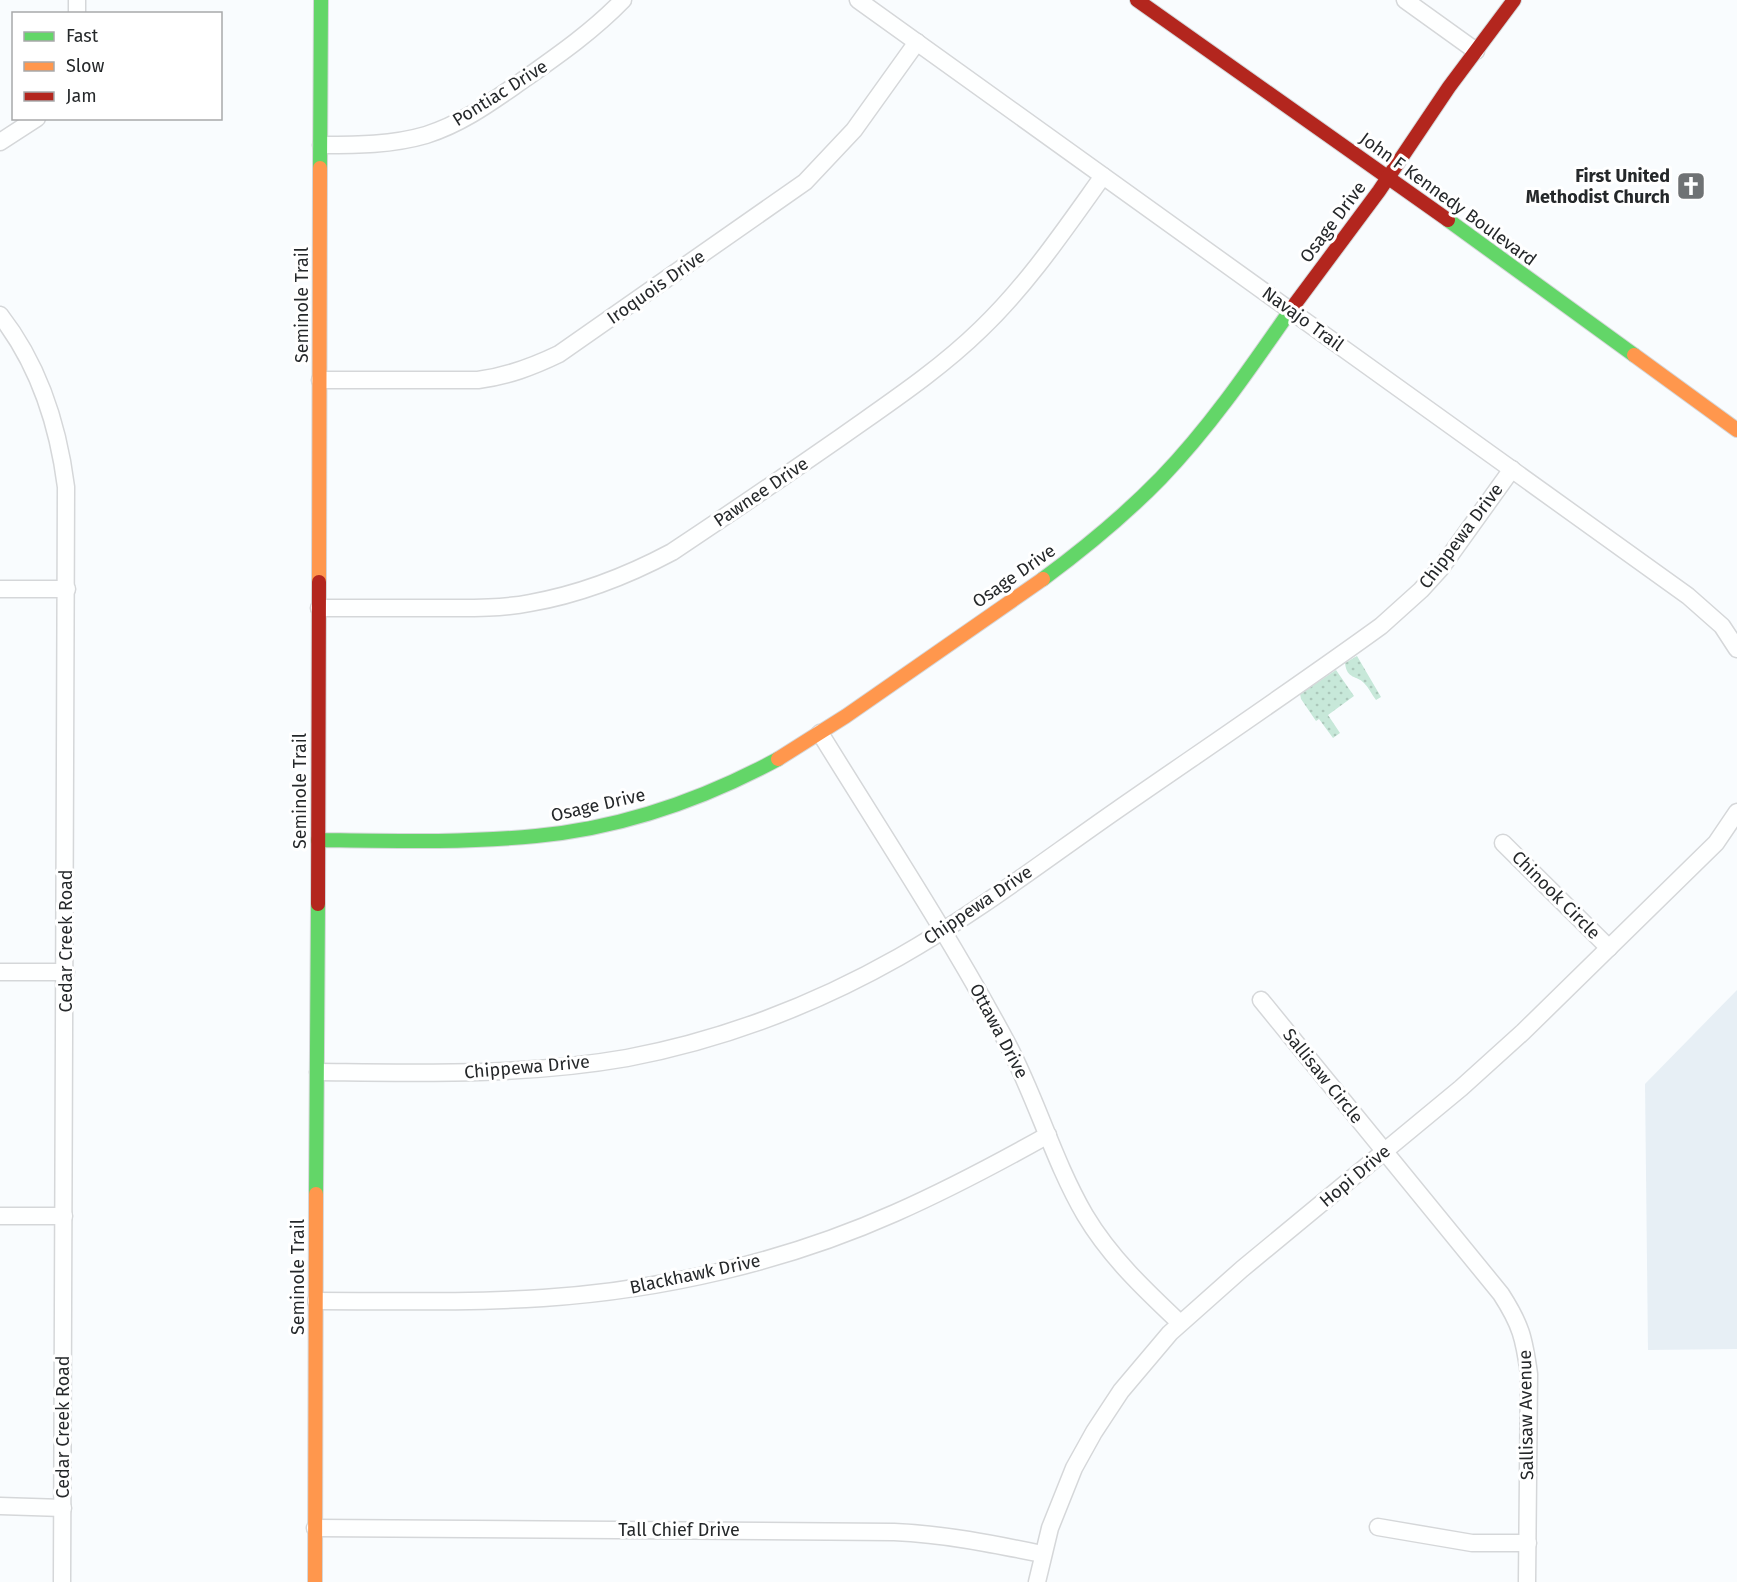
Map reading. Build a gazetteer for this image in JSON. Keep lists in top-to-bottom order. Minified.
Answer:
{"streets":{"street":["Pontiac Drive","John F Kennedy Boulevard","Osage Drive","Iroquois Drive","Seminole Trail","Navajo Trail","Pawnee Drive","Chippewa Drive","Chinook Circle","Cedar Creek Road","Ottawa Drive","Sallisaw Circle","Hopi Drive","Blackhawk Drive","Sallisaw Avenue","Tall Chief Drive"]},"crossings":[["Pontiac Drive","Seminole Trail"],["John F Kennedy Boulevard","Osage Drive"],["Osage Drive","Seminole Trail"],["Osage Drive","Navajo Trail"],["Osage Drive","Ottawa Drive"],["Iroquois Drive","Seminole Trail"],["Iroquois Drive","Navajo Trail"],["Seminole Trail","Pawnee Drive"],["Seminole Trail","Chippewa Drive"],["Seminole Trail","Blackhawk Drive"],["Seminole Trail","Tall Chief Drive"],["Navajo Trail","Pawnee Drive"],["Navajo Trail","Chippewa Drive"],["Chippewa Drive","Ottawa Drive"],["Chinook Circle","Hopi Drive"],["Ottawa Drive","Hopi Drive"],["Ottawa Drive","Blackhawk Drive"],["Sallisaw Circle","Hopi Drive"],["Sallisaw Circle","Sallisaw Avenue"],["Hopi Drive","Sallisaw Avenue"],["Hopi Drive","Tall Chief Drive"]],"places":{"church":["First United Methodist Church"]},"legend":["Fast","Slow","Jam"]}
